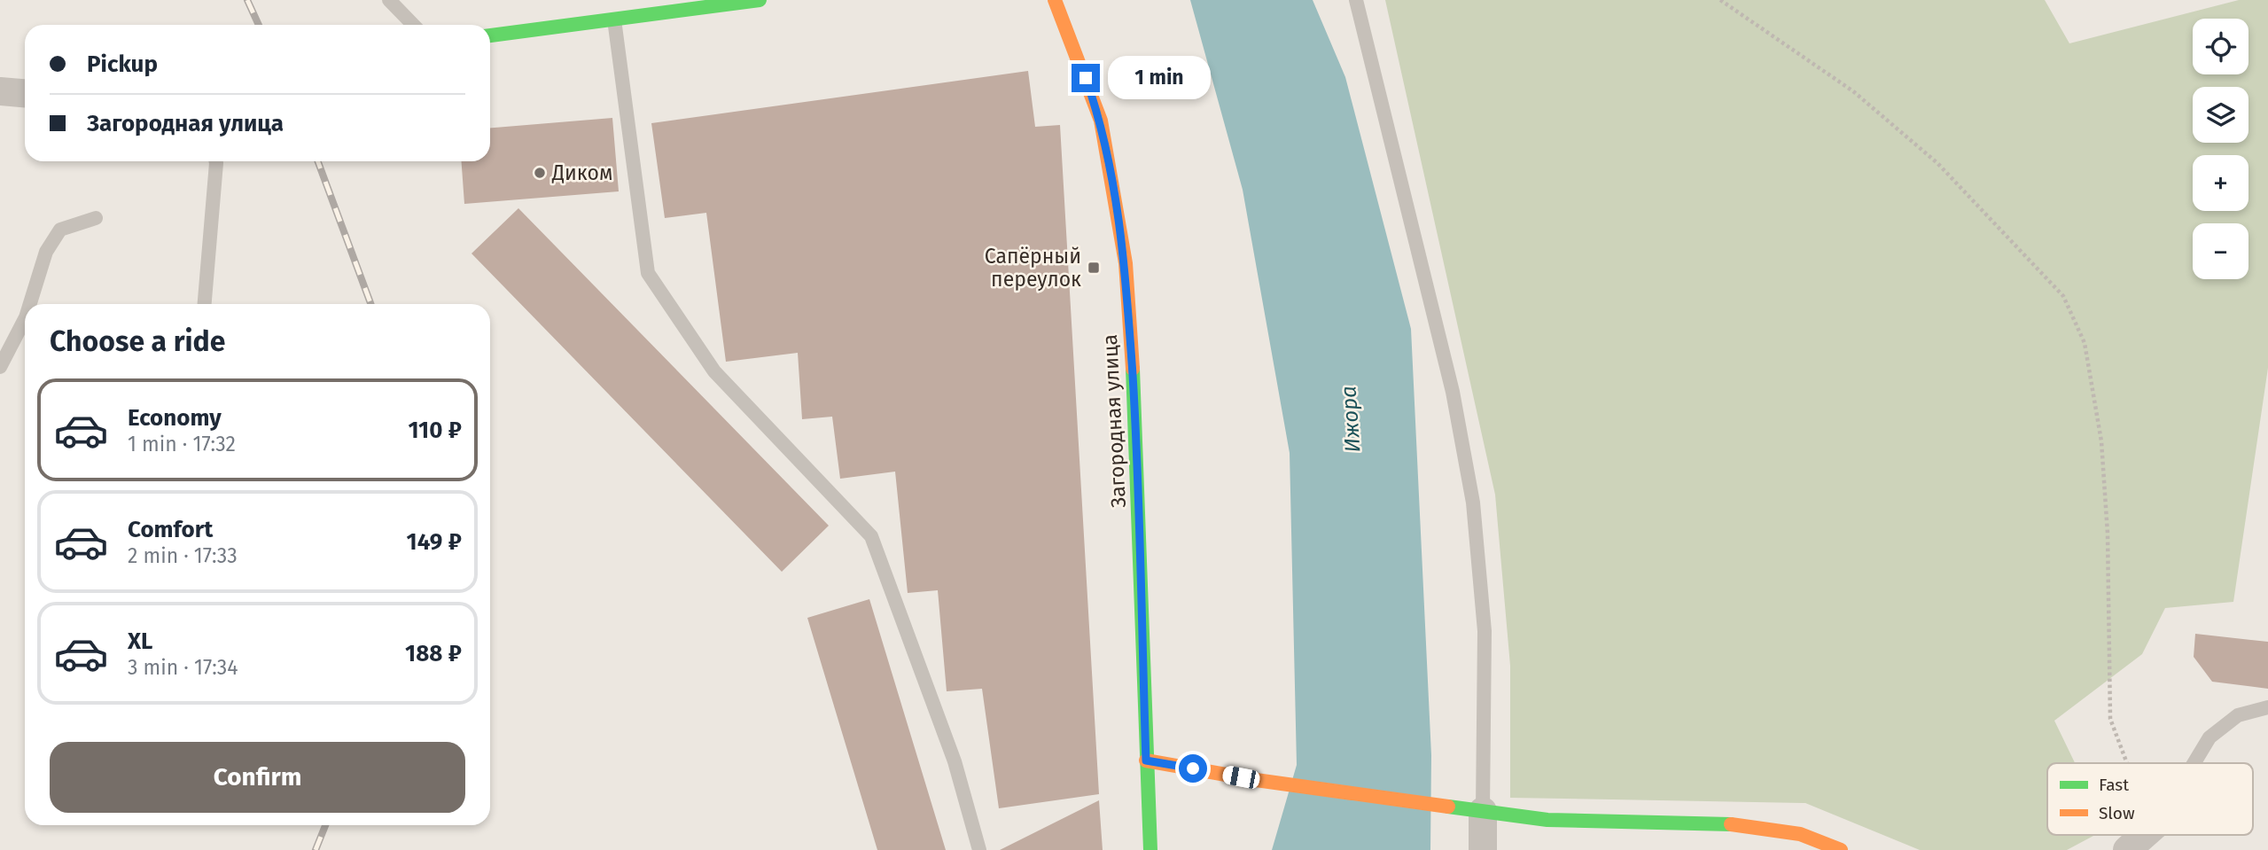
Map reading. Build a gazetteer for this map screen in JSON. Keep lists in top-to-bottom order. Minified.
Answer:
{"streets":{"street":["Загородная улица"]},"water":["Ижора"],"places":{"other":["Диком"],"transit":["Сапёрный переулок"]},"legend":["Fast","Slow"],"page":{"map_buttons":["+","−"],"banner":["Pickup","Загородная улица"],"bubble":"1 min","heading":"Choose a ride","list":[{"name":"Economy","note":"1 min · 17:32","value":"110 ₽"},{"name":"Comfort","note":"2 min · 17:33","value":"149 ₽"},{"name":"XL","note":"3 min · 17:34","value":"188 ₽"}],"buttons":"Confirm"}}
